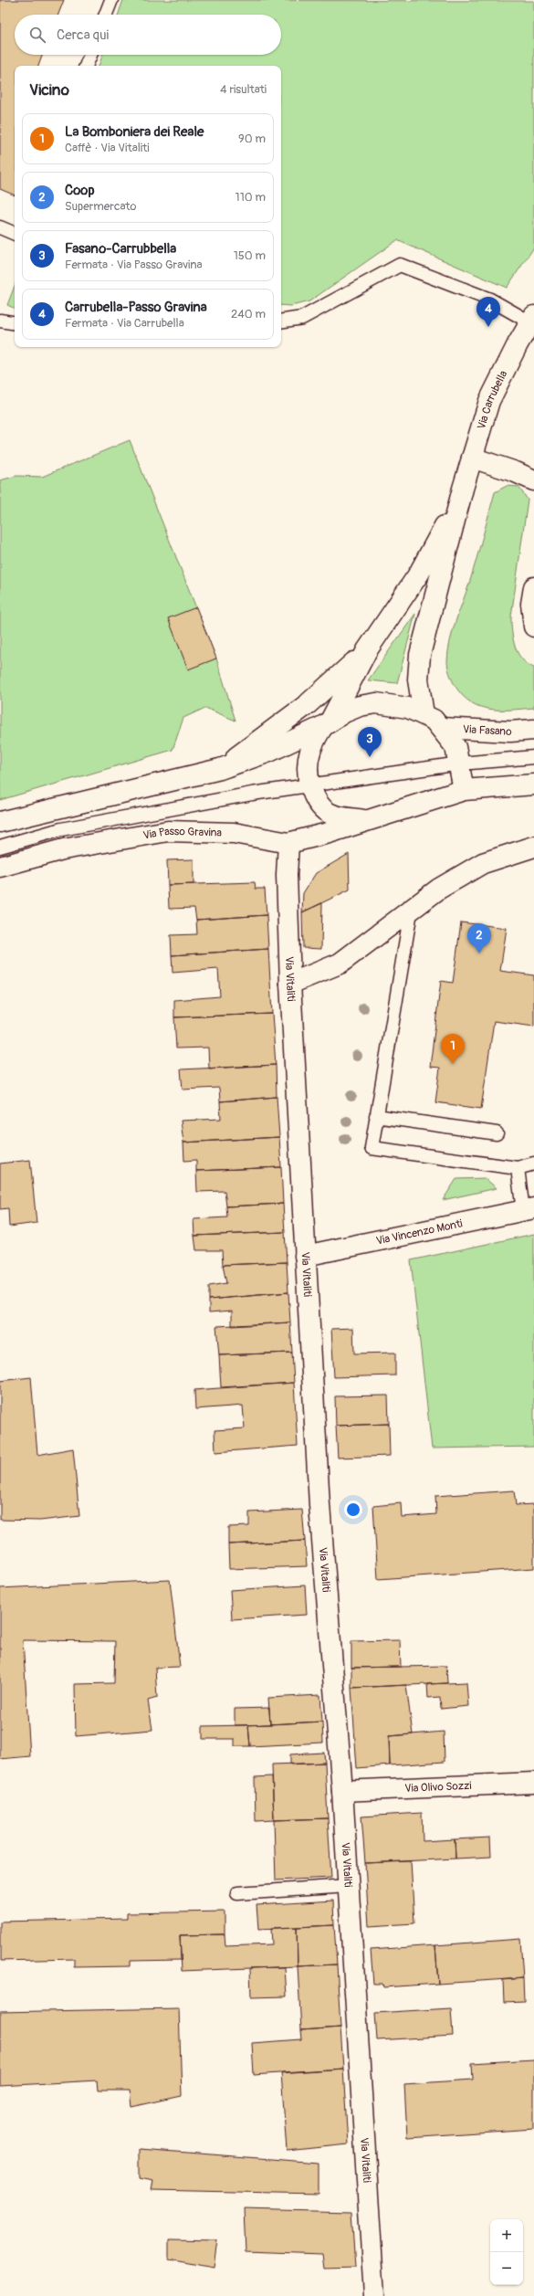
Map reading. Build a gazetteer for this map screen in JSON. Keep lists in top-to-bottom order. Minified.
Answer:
{"streets":{"street":["Via Carrubella","Via Fasano","Via Passo Gravina","Via Vitaliti","Via Vincenzo Monti","Via Olivo Sozzi"]},"crossings":[["Via Passo Gravina","Via Vitaliti"],["Via Vitaliti","Via Vincenzo Monti"],["Via Vitaliti","Via Olivo Sozzi"]],"page":{"search":"Cerca qui","heading":["Vicino","4 risultati"],"list":[{"mark":"1","name":"La Bomboniera dei Reale","note":"Caffè · Via Vitaliti","value":"90 m"},{"mark":"2","name":"Coop","note":"Supermercato","value":"110 m"},{"mark":"3","name":"Fasano-Carrubbella","note":"Fermata · Via Passo Gravina","value":"150 m"},{"mark":"4","name":"Carrubella-Passo Gravina","note":"Fermata · Via Carrubella","value":"240 m"}],"pins":["4","3","2","1"],"map_buttons":["+","−"]}}
